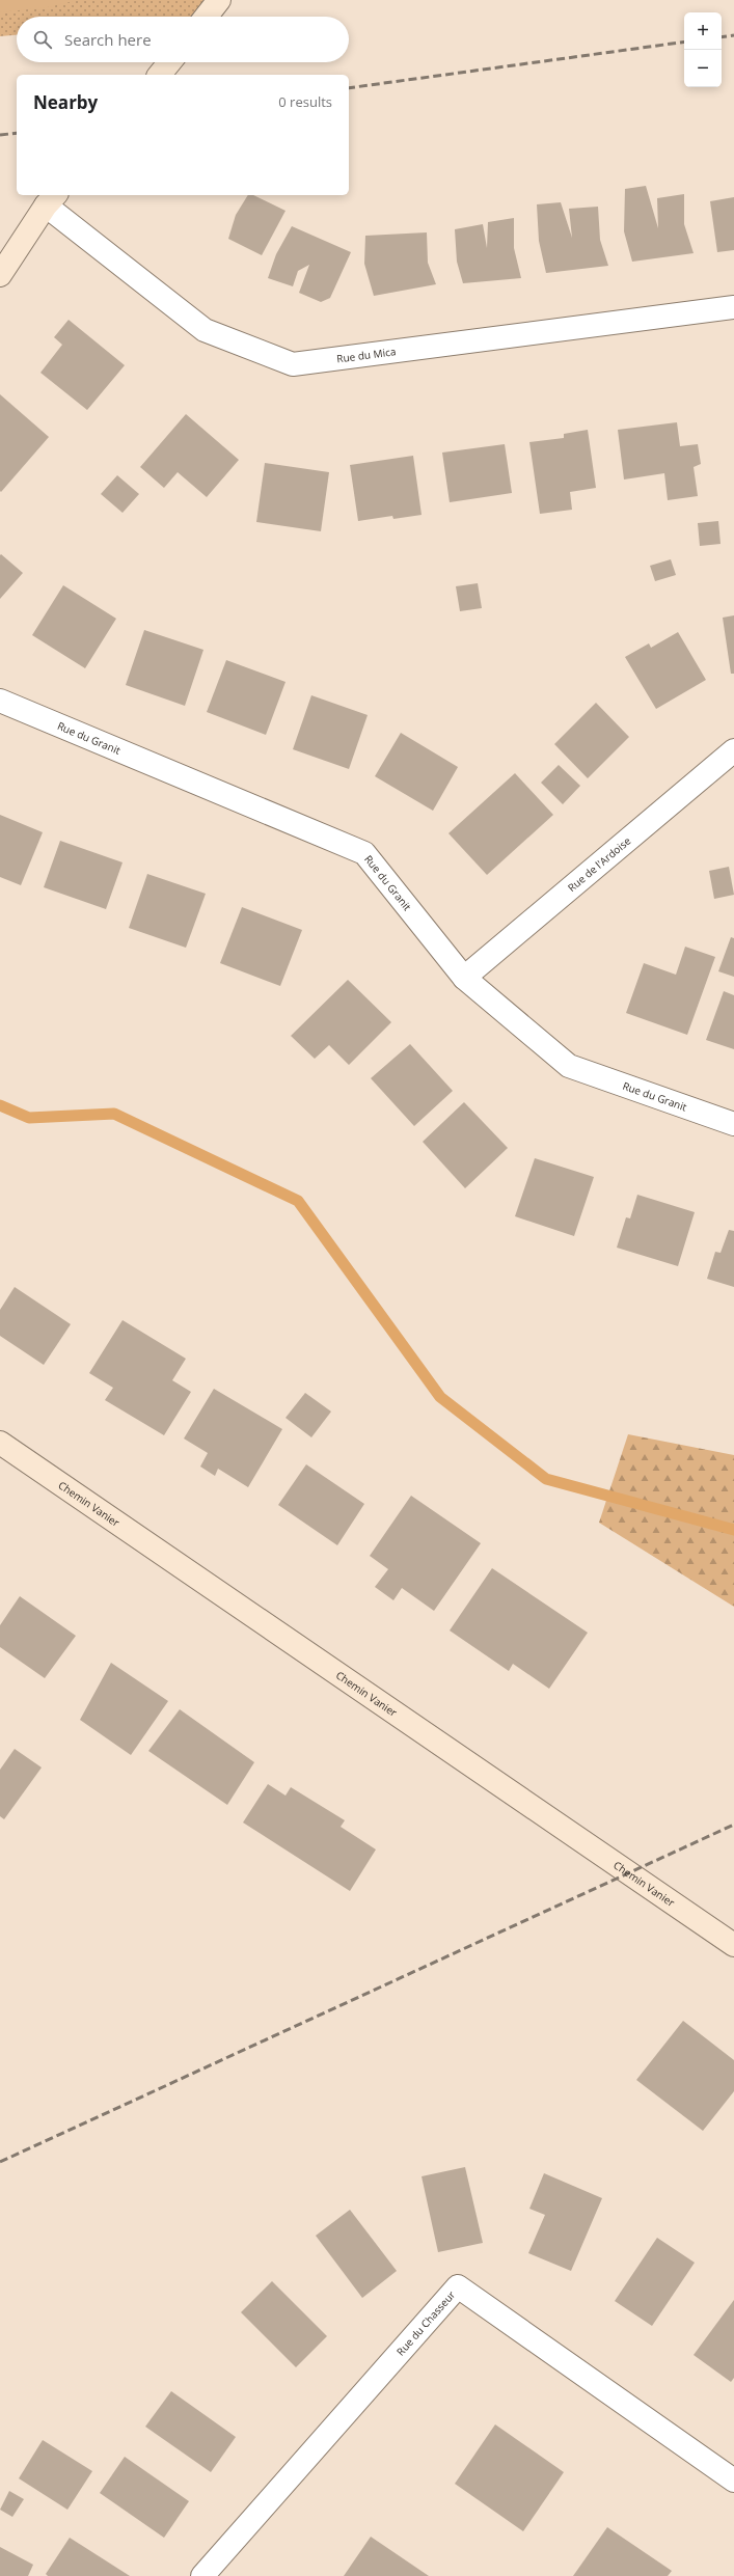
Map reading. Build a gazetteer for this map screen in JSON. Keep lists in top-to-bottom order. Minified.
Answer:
{"streets":{"street":["Rue du Mica","Rue du Granit","Rue de l'Ardoise","Chemin Vanier","Rue du Chasseur"]},"crossings":[["Rue du Granit","Rue de l'Ardoise"]],"page":{"map_buttons":["+","−"],"search":"Search here","heading":["Nearby","0 results"]}}
